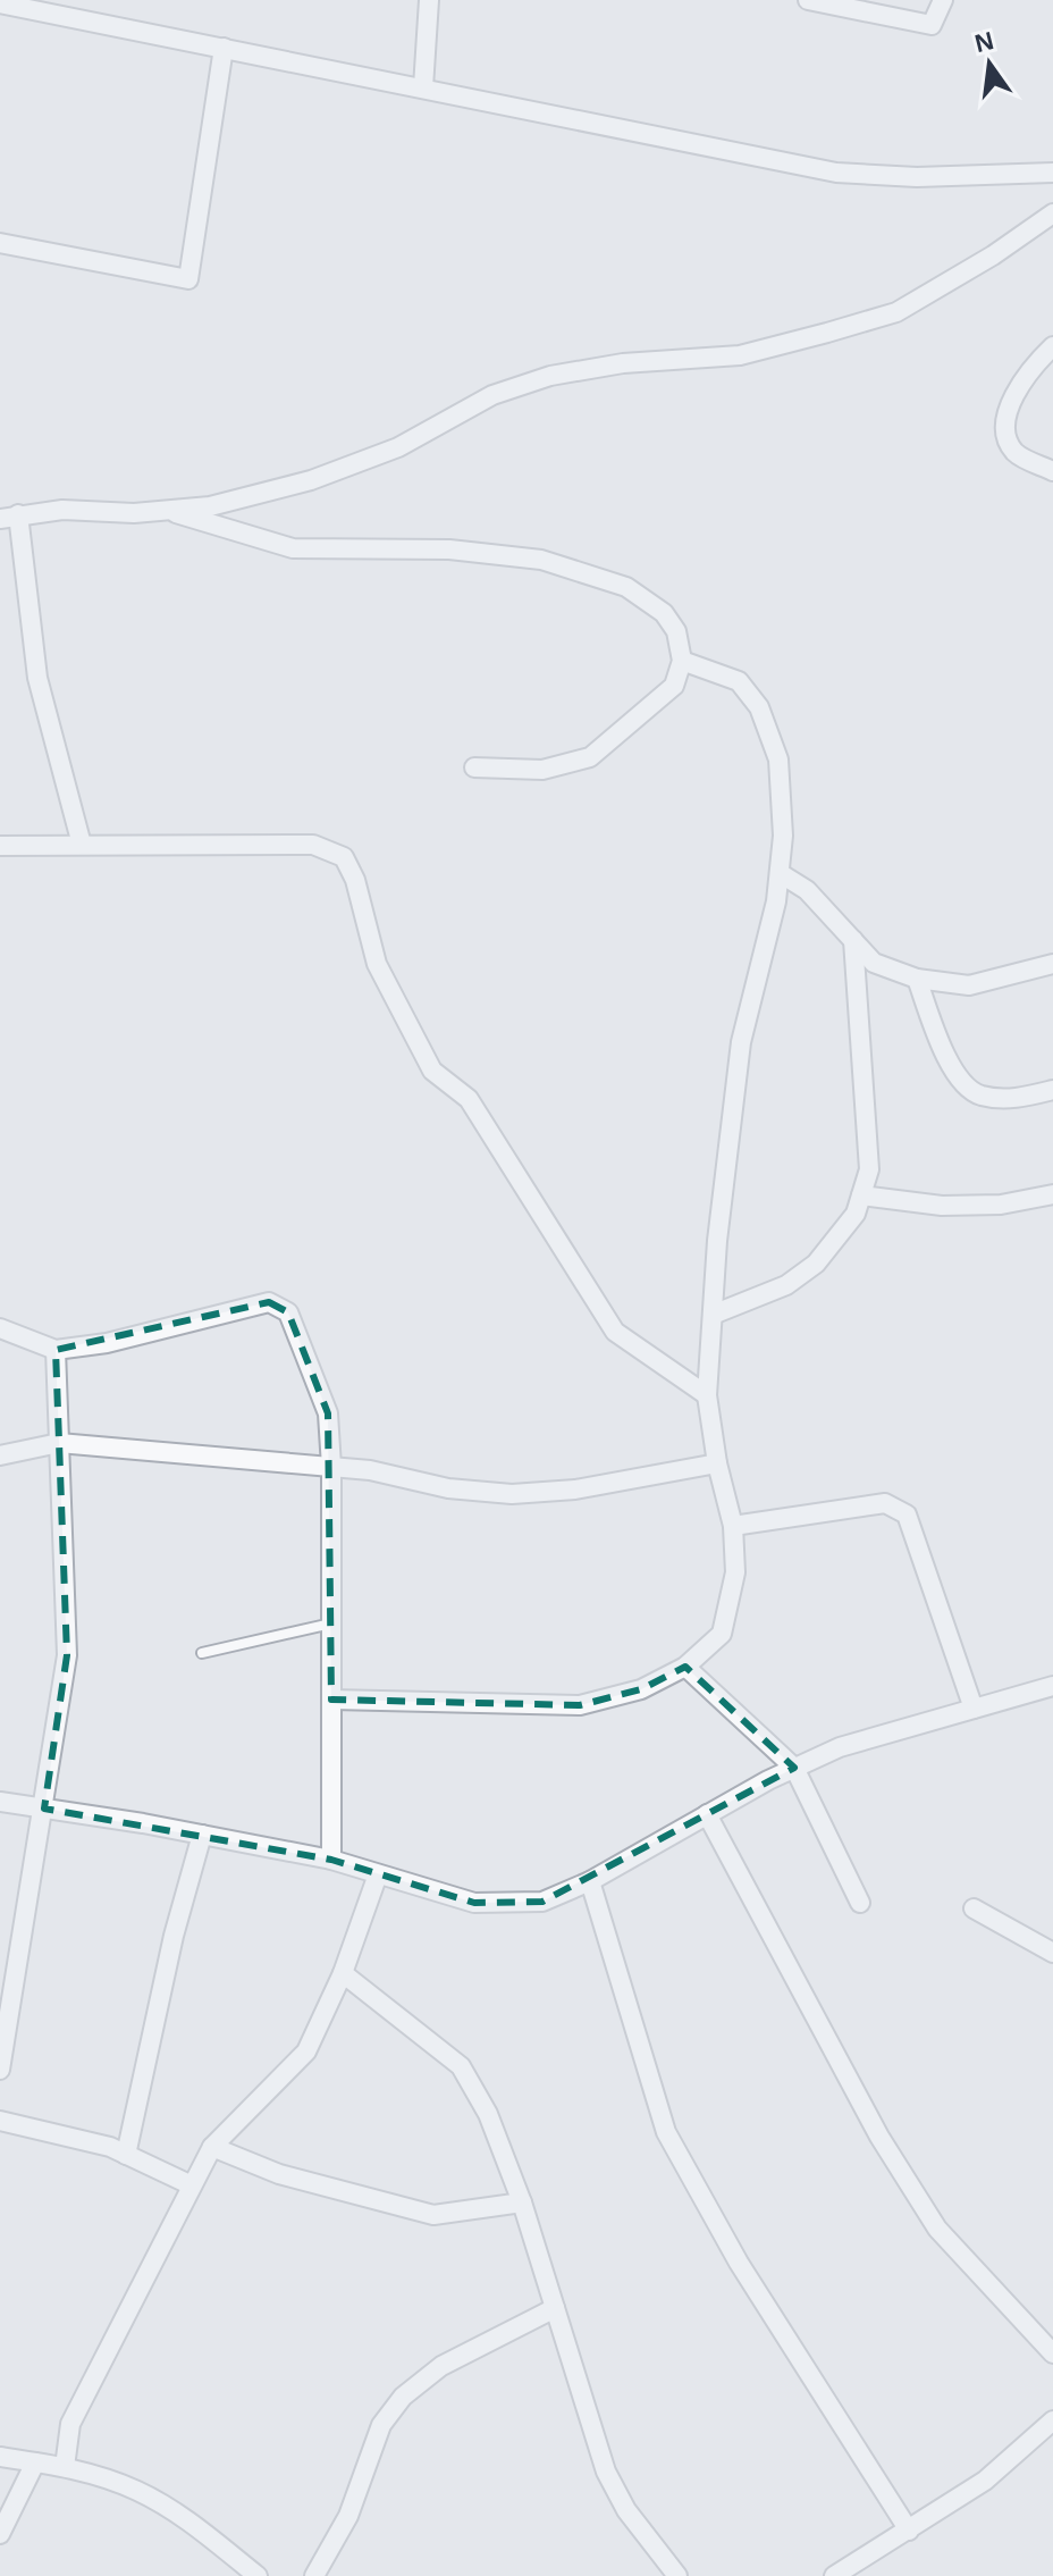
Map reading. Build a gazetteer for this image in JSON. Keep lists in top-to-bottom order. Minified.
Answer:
{"north":"top"}
